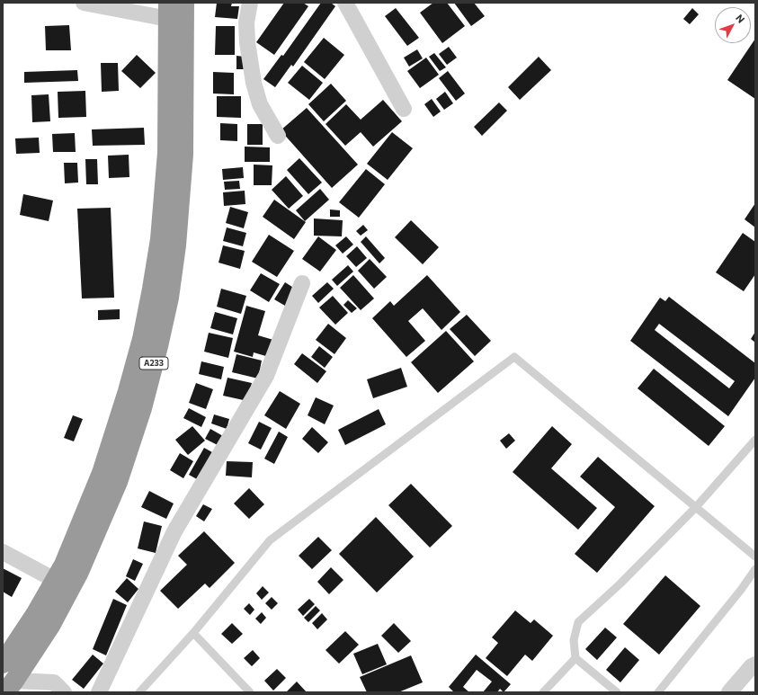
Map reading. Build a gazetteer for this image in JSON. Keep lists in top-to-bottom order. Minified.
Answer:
{"streets":{"highway":["A233"]},"north":"top right"}
